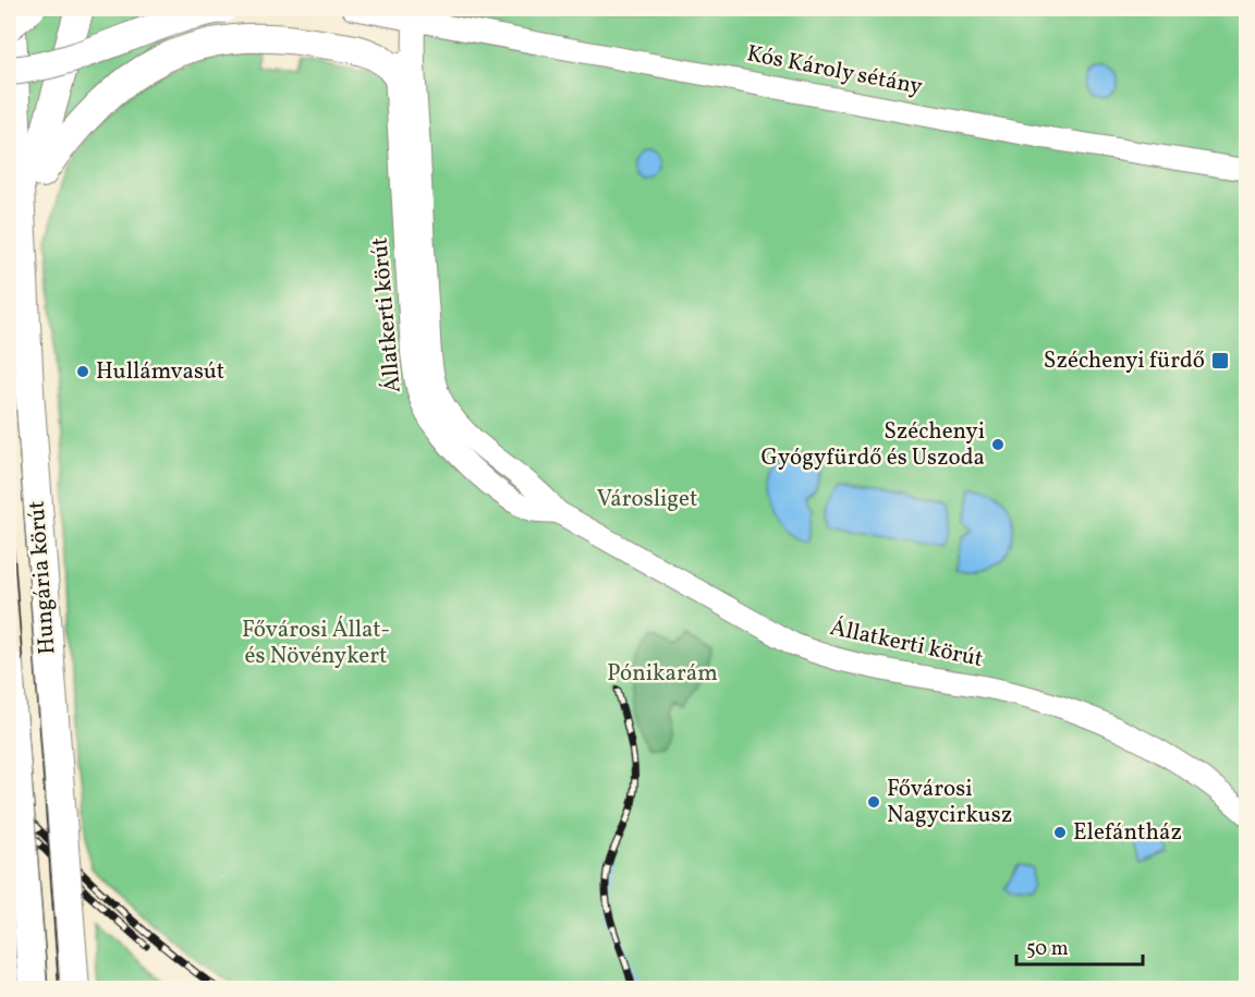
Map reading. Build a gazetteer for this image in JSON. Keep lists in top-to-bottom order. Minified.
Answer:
{"streets":{"main road":["Hungária körút"],"street":["Kós Károly sétány","Állatkerti körút"]},"crossings":[["Kós Károly sétány","Állatkerti körút"]],"parks":["Városliget","Fővárosi Állat- és Növénykert","Pónikarám"],"places":{"transit":["Széchenyi fürdő"],"other":["Hullámvasút","Széchenyi Gyógyfürdő és Uszoda","Fővárosi Nagycirkusz","Elefántház"]},"scale_bar":"50 m"}
